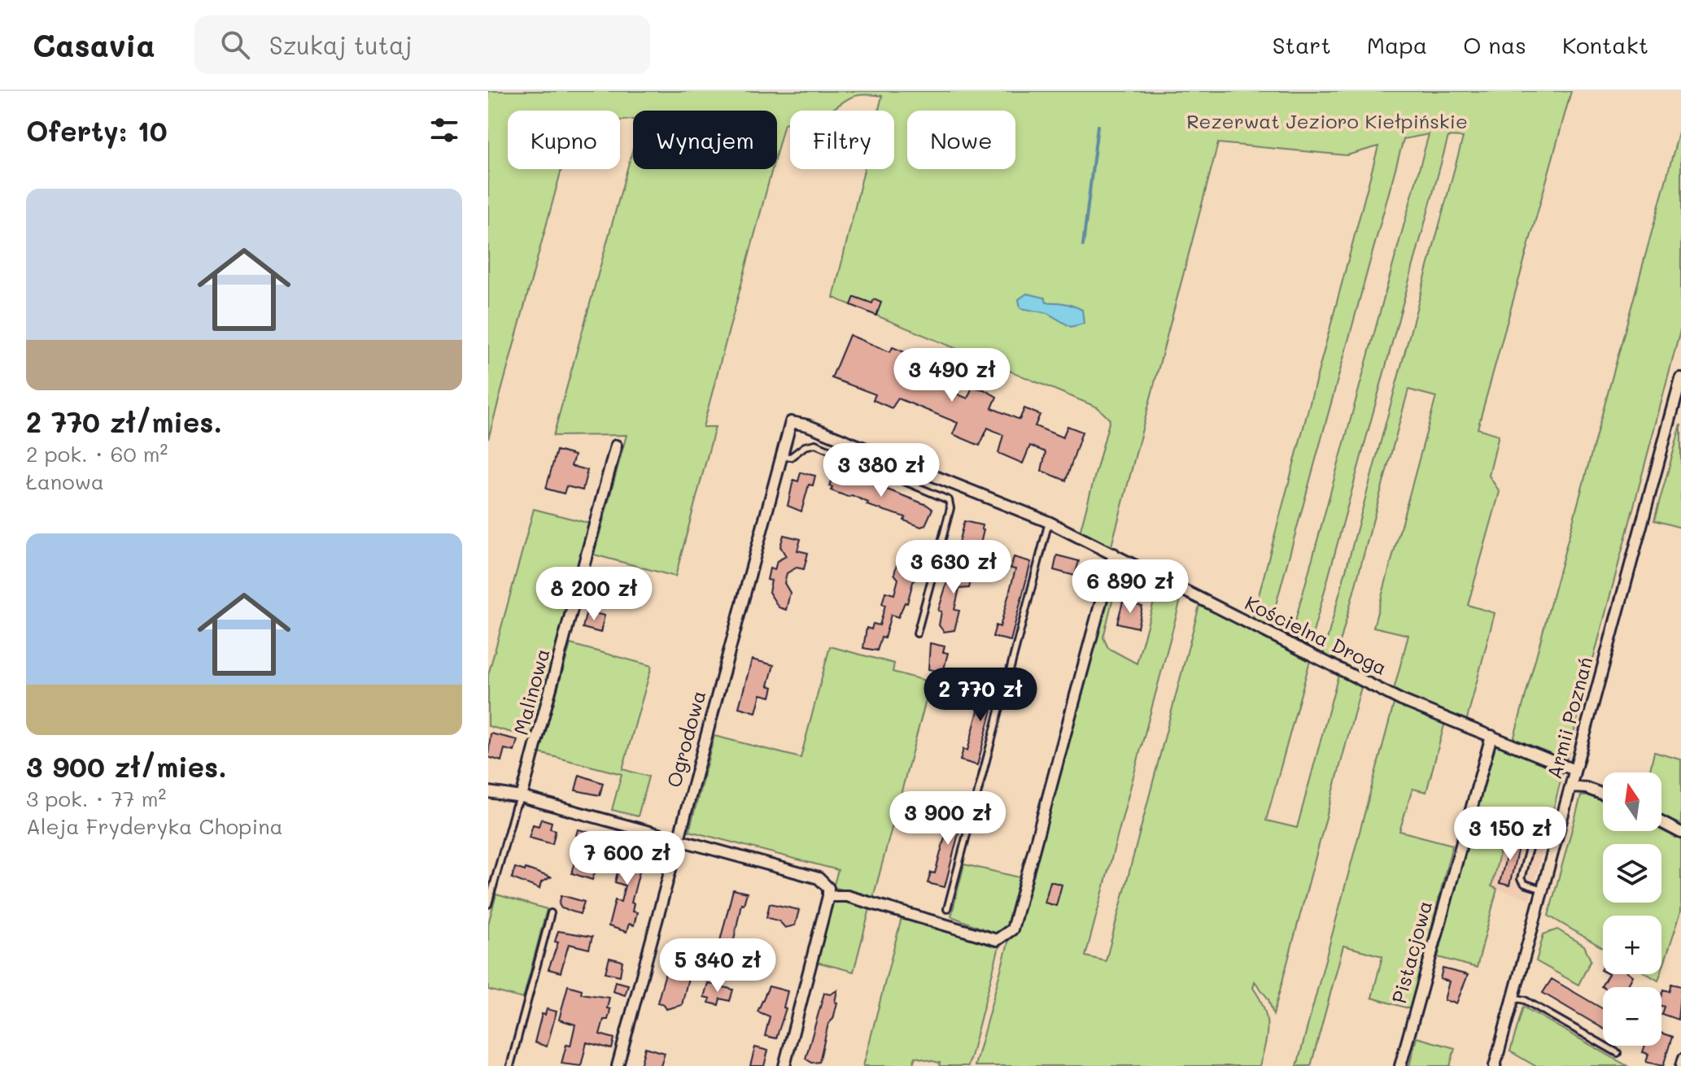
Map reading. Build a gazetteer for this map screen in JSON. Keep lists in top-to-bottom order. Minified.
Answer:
{"streets":{"street":["Kościelna Droga","Malinowa","Armii Poznań","Ogrodowa","Pistacjowa"]},"crossings":[["Kościelna Droga","Armii Poznań"],["Kościelna Droga","Ogrodowa"],["Kościelna Droga","Pistacjowa"]],"parks":["Rezerwat Jezioro Kiełpińskie"],"north":"top","page":{"header":"Casavia","search":"Szukaj tutaj","nav":["Start","Mapa","O nas","Kontakt"],"heading":"Oferty: 10","chip":["Kupno","Wynajem","Filtry","Nowe"],"list":[{"name":"2 770 zł/mies.","note":"2 pok. · 60 m² · Łanowa"},{"name":"3 900 zł/mies.","note":"3 pok. · 77 m² · Aleja Fryderyka Chopina"}],"price":["3 490 zł","3 380 zł","3 630 zł","6 890 zł","8 200 zł","2 770 zł","3 900 zł","3 150 zł","7 600 zł","5 340 zł"],"map_buttons":["+","−"]}}
